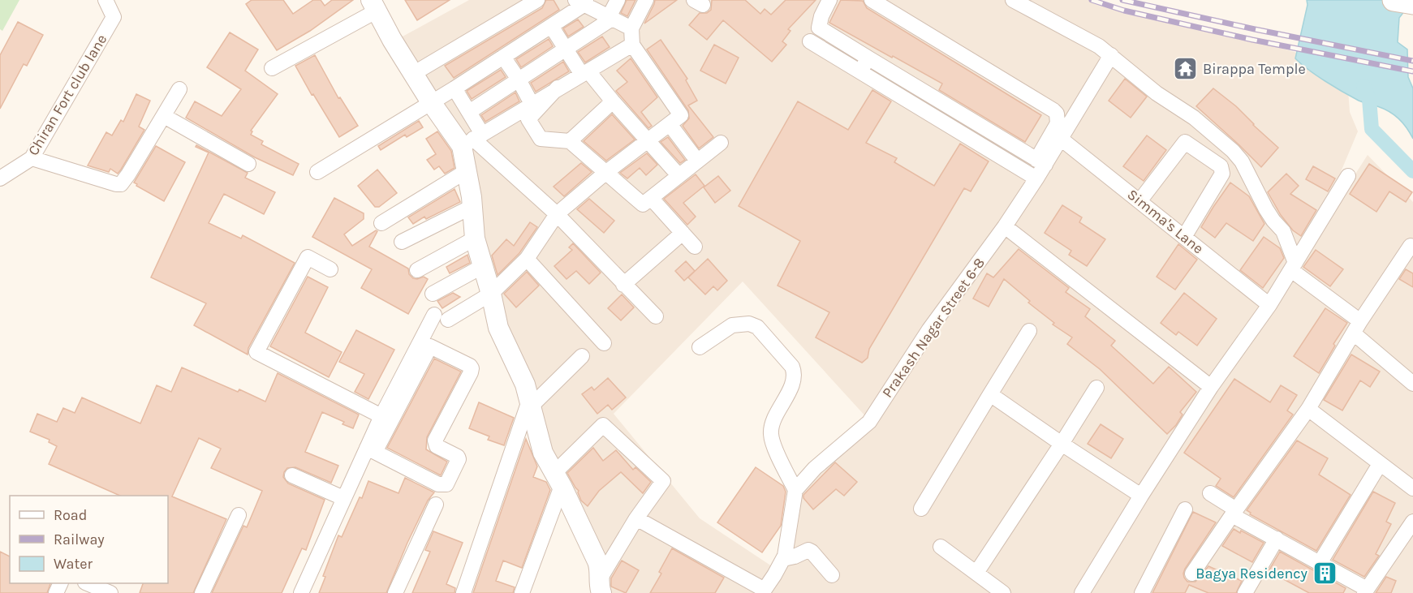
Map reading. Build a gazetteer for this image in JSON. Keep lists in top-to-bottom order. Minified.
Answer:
{"streets":{"street":["Chiran Fort club lane","Simma's Lane","Prakash Nagar Street 6-8"]},"crossings":[["Simma's Lane","Prakash Nagar Street 6-8"]],"places":{"temple":["Birappa Temple"],"building":["Bagya Residency"]},"legend":["Road","Railway","Water"]}
